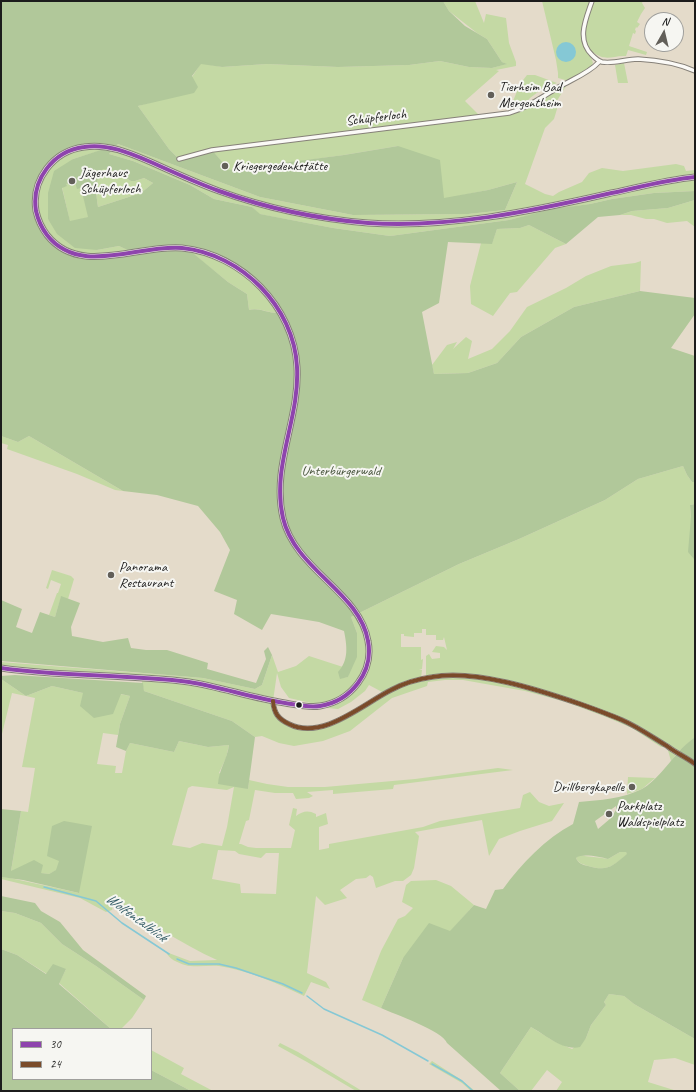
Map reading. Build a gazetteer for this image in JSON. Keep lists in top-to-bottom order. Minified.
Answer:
{"streets":{"street":["Schüpferloch"]},"water":["Wolfentalblick"],"parks":["Unterbürgerwald"],"places":["Tierheim Bad Mergentheim","Kriegergedenkstätte","Jägerhaus Schüpferloch","Panorama Restaurant","Drillbergkapelle","Parkplatz Waldspielplatz"],"lines":["transit line 30","transit line 24"],"legend":["30","24"],"north":"top"}
